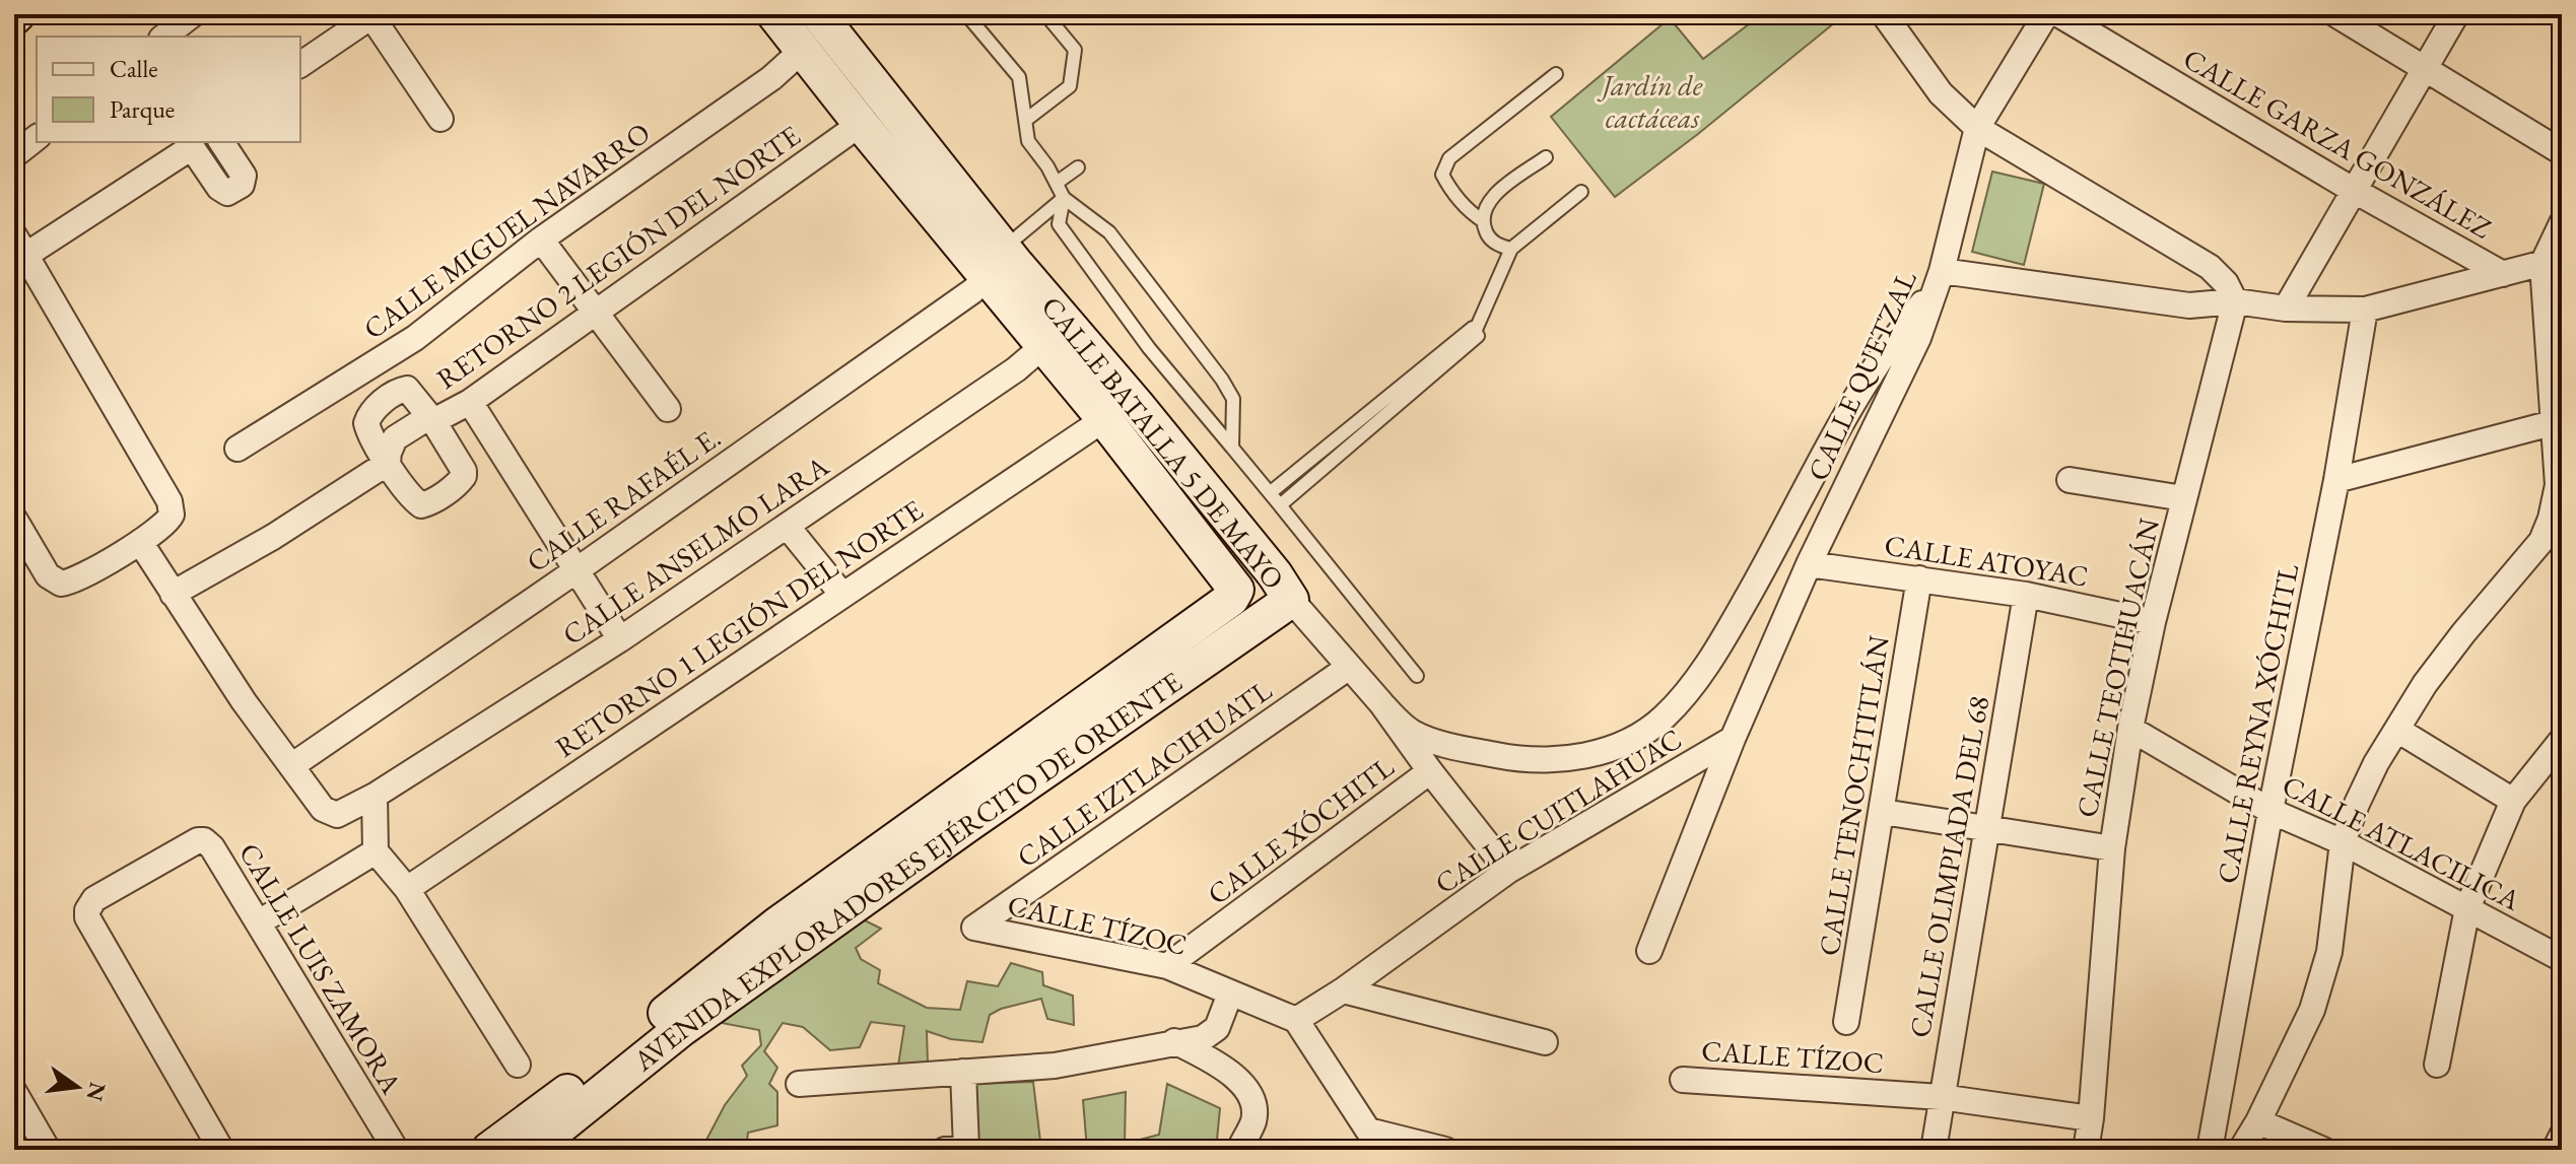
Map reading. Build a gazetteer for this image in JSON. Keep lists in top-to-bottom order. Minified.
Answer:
{"streets":{"street":["CALLE GARZA GONZÁLEZ","CALLE MIGUEL NAVARRO","RETORNO 2 LEGIÓN DEL NORTE","CALLE QUETZAL","CALLE BATALLA 5 DE MAYO","CALLE RAFAÉL E.","CALLE ANSELMO LARA","CALLE ATOYAC","RETORNO 1 LEGIÓN DEL NORTE","CALLE TEOTIHUACÁN","CALLE REYNA XÓCHITL","CALLE IZTLACIHUATL","CALLE TENOCHTITLÁN","CALLE CUITLAHUAC","CALLE XÓCHITL","CALLE ATLACILICA","CALLE OLIMPIADA DEL 68","AVENIDA EXPLORADORES EJÉRCITO DE ORIENTE","CALLE TÍZOC","CALLE LUIS ZAMORA"]},"crossings":[["CALLE GARZA GONZÁLEZ","CALLE QUETZAL"],["CALLE MIGUEL NAVARRO","CALLE BATALLA 5 DE MAYO"],["RETORNO 2 LEGIÓN DEL NORTE","CALLE BATALLA 5 DE MAYO"],["CALLE QUETZAL","CALLE ATOYAC"],["CALLE QUETZAL","CALLE TEOTIHUACÁN"],["CALLE QUETZAL","CALLE REYNA XÓCHITL"],["CALLE QUETZAL","CALLE CUITLAHUAC"],["CALLE BATALLA 5 DE MAYO","CALLE RAFAÉL E."],["CALLE BATALLA 5 DE MAYO","CALLE ANSELMO LARA"],["CALLE BATALLA 5 DE MAYO","RETORNO 1 LEGIÓN DEL NORTE"],["CALLE BATALLA 5 DE MAYO","CALLE IZTLACIHUATL"],["CALLE BATALLA 5 DE MAYO","CALLE CUITLAHUAC"],["CALLE BATALLA 5 DE MAYO","CALLE XÓCHITL"],["CALLE BATALLA 5 DE MAYO","AVENIDA EXPLORADORES EJÉRCITO DE ORIENTE"],["CALLE RAFAÉL E.","CALLE ANSELMO LARA"],["CALLE ATOYAC","CALLE TEOTIHUACÁN"],["CALLE ATOYAC","CALLE TENOCHTITLÁN"],["CALLE ATOYAC","CALLE OLIMPIADA DEL 68"],["CALLE TEOTIHUACÁN","CALLE ATLACILICA"],["CALLE TEOTIHUACÁN","CALLE TÍZOC"],["CALLE REYNA XÓCHITL","CALLE ATLACILICA"],["CALLE IZTLACIHUATL","CALLE TÍZOC"],["CALLE CUITLAHUAC","CALLE TÍZOC"],["CALLE XÓCHITL","CALLE TÍZOC"],["CALLE OLIMPIADA DEL 68","CALLE TÍZOC"]],"parks":["Jardín de cactáceas"],"legend":["Calle","Parque"],"north":"right"}
